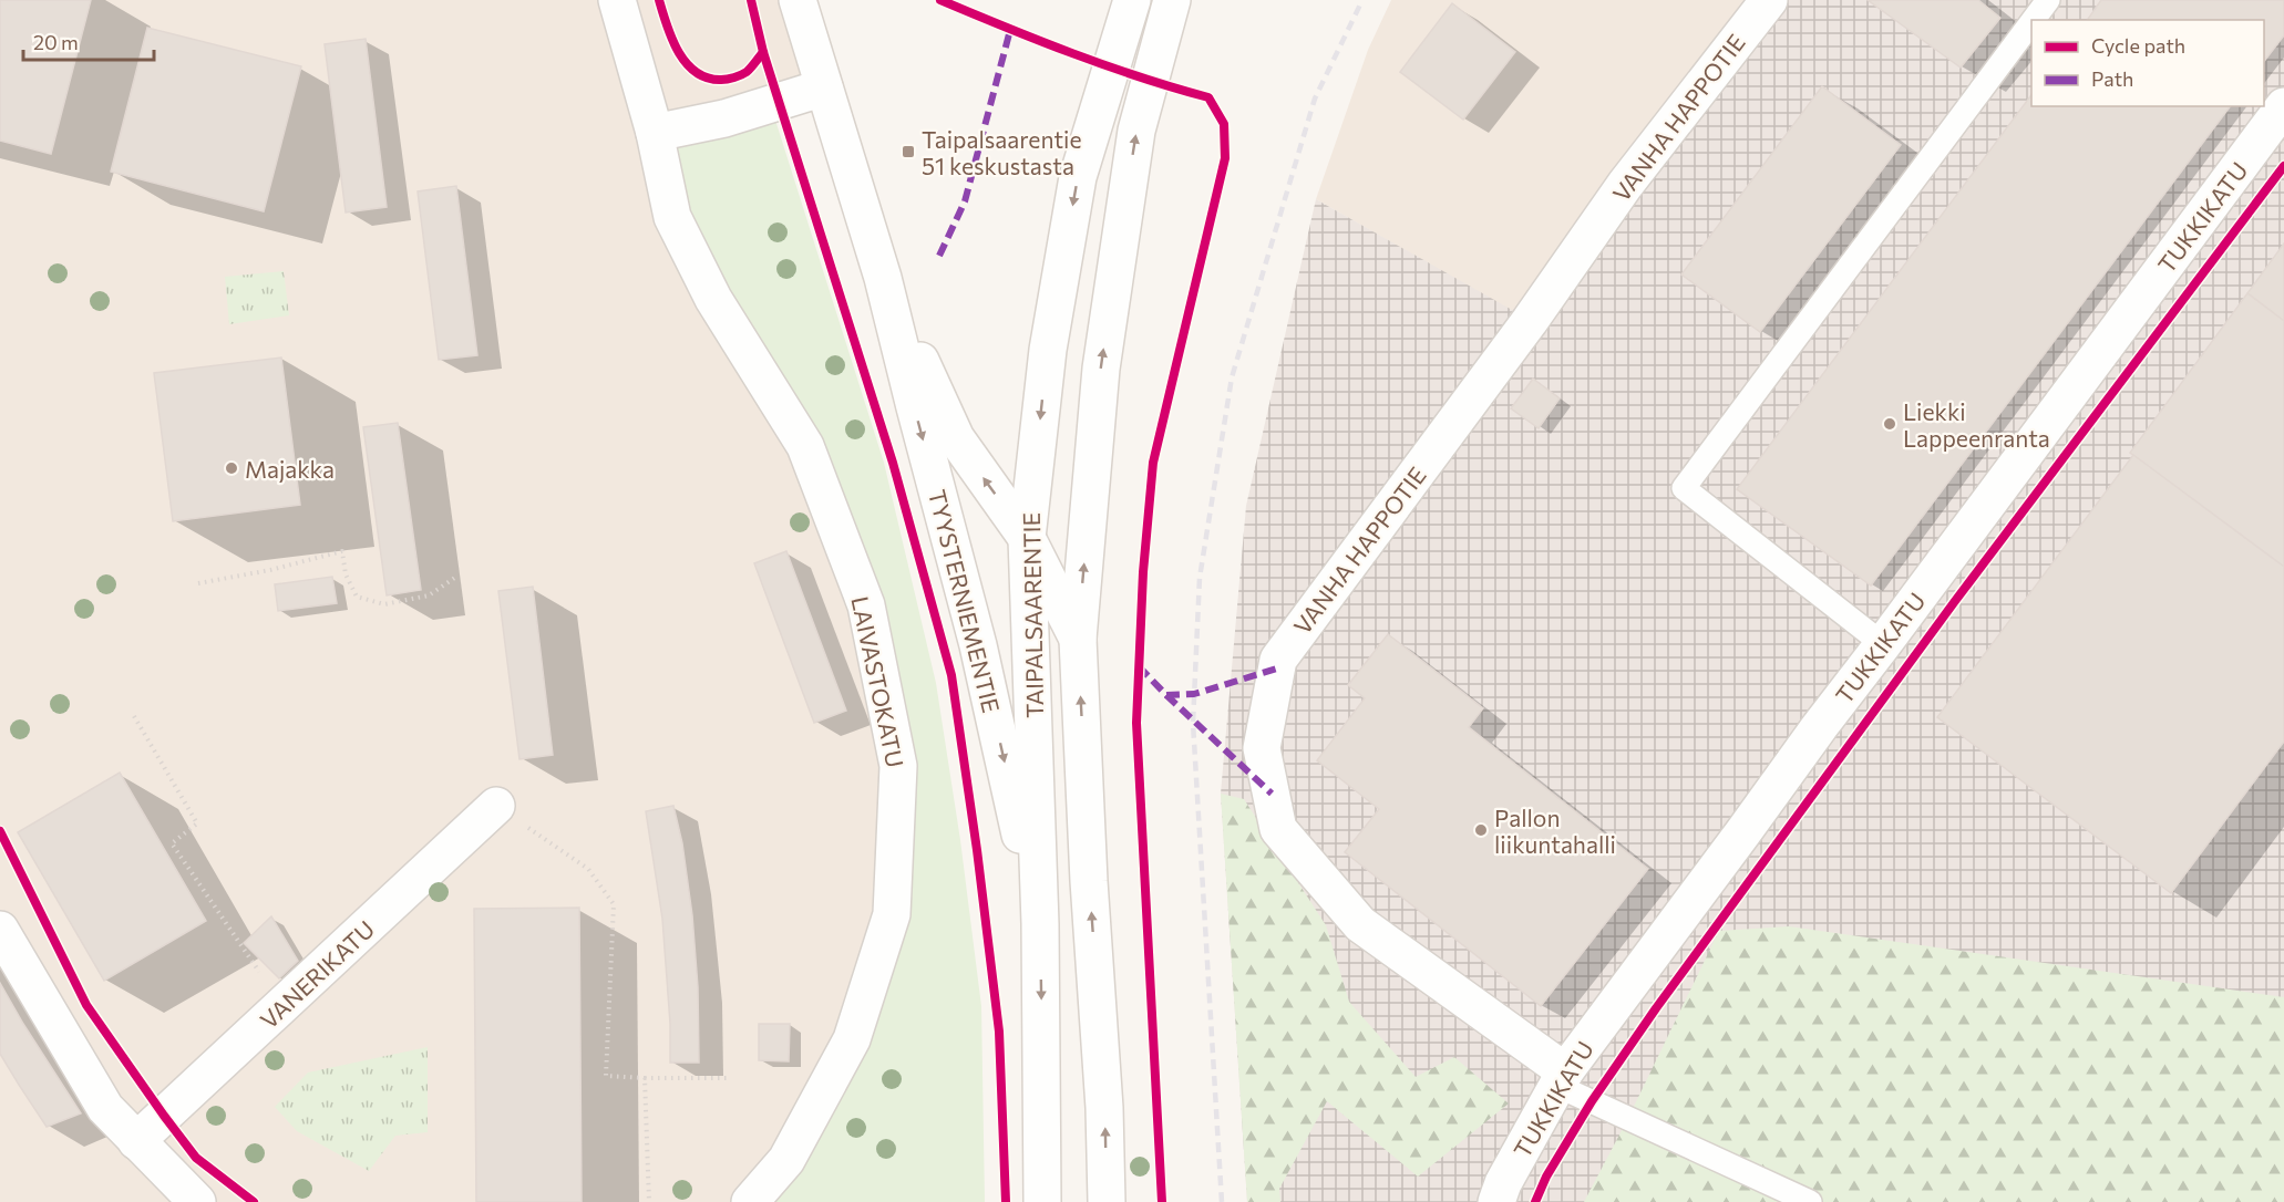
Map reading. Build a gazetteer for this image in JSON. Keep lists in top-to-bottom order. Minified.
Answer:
{"streets":{"street":["VANHA HAPPOTIE","TUKKIKATU","TYYSTERNIEMENTIE","TAIPALSAARENTIE","LAIVASTOKATU","VANERIKATU"]},"crossings":[["VANHA HAPPOTIE","TUKKIKATU"],["TYYSTERNIEMENTIE","TAIPALSAARENTIE"]],"places":{"transit":["Taipalsaarentie 51 keskustasta"],"other":["Liekki Lappeenranta","Majakka","Pallon liikuntahalli"]},"legend":["Cycle path","Path"],"scale_bar":"20 m"}
